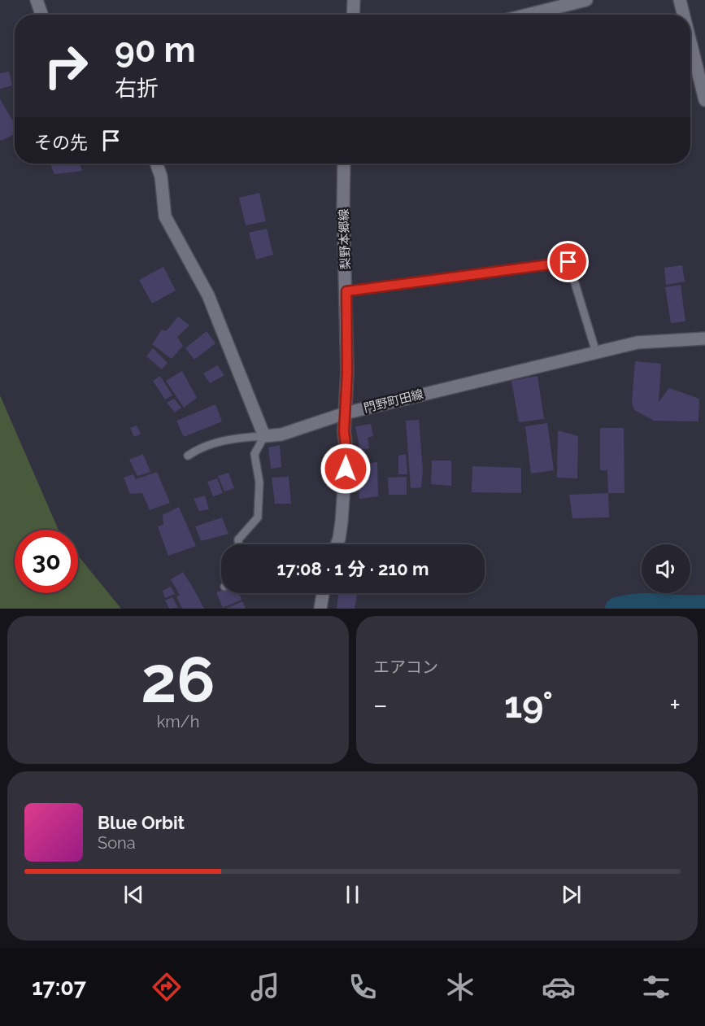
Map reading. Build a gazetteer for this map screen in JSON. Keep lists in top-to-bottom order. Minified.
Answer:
{"streets":{"street":["梨野本郷線","門野町田線"]},"crossings":[["梨野本郷線","門野町田線"]],"page":{"turn":["90 m","右折"],"then":"その先","limit":"30","trip":"17:08 · 1 分 · 210 m","tile":[["26","km/h"],"エアコン"],"heat":["−","19°","+"],"song":["Blue Orbit","Sona"],"tabs":"17:07"}}
